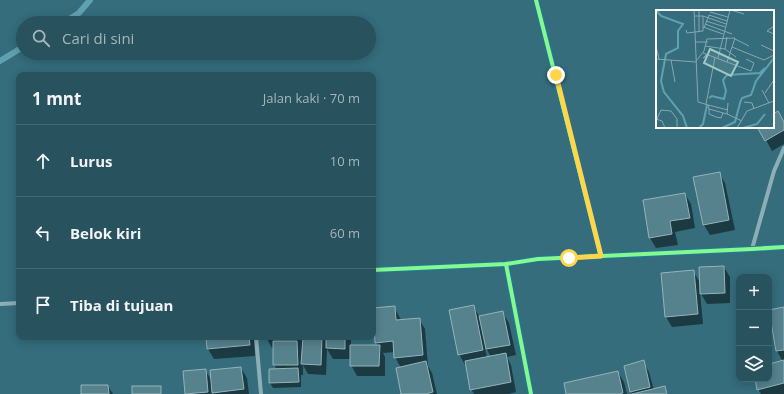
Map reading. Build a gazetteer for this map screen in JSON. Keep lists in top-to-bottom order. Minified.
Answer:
{"page":{"search":"Cari di sini","heading":["1 mnt","Jalan kaki · 70 m"],"list":[["Lurus","10 m"],["Belok kiri","60 m"],"Tiba di tujuan"],"map_buttons":["+","−"]}}
